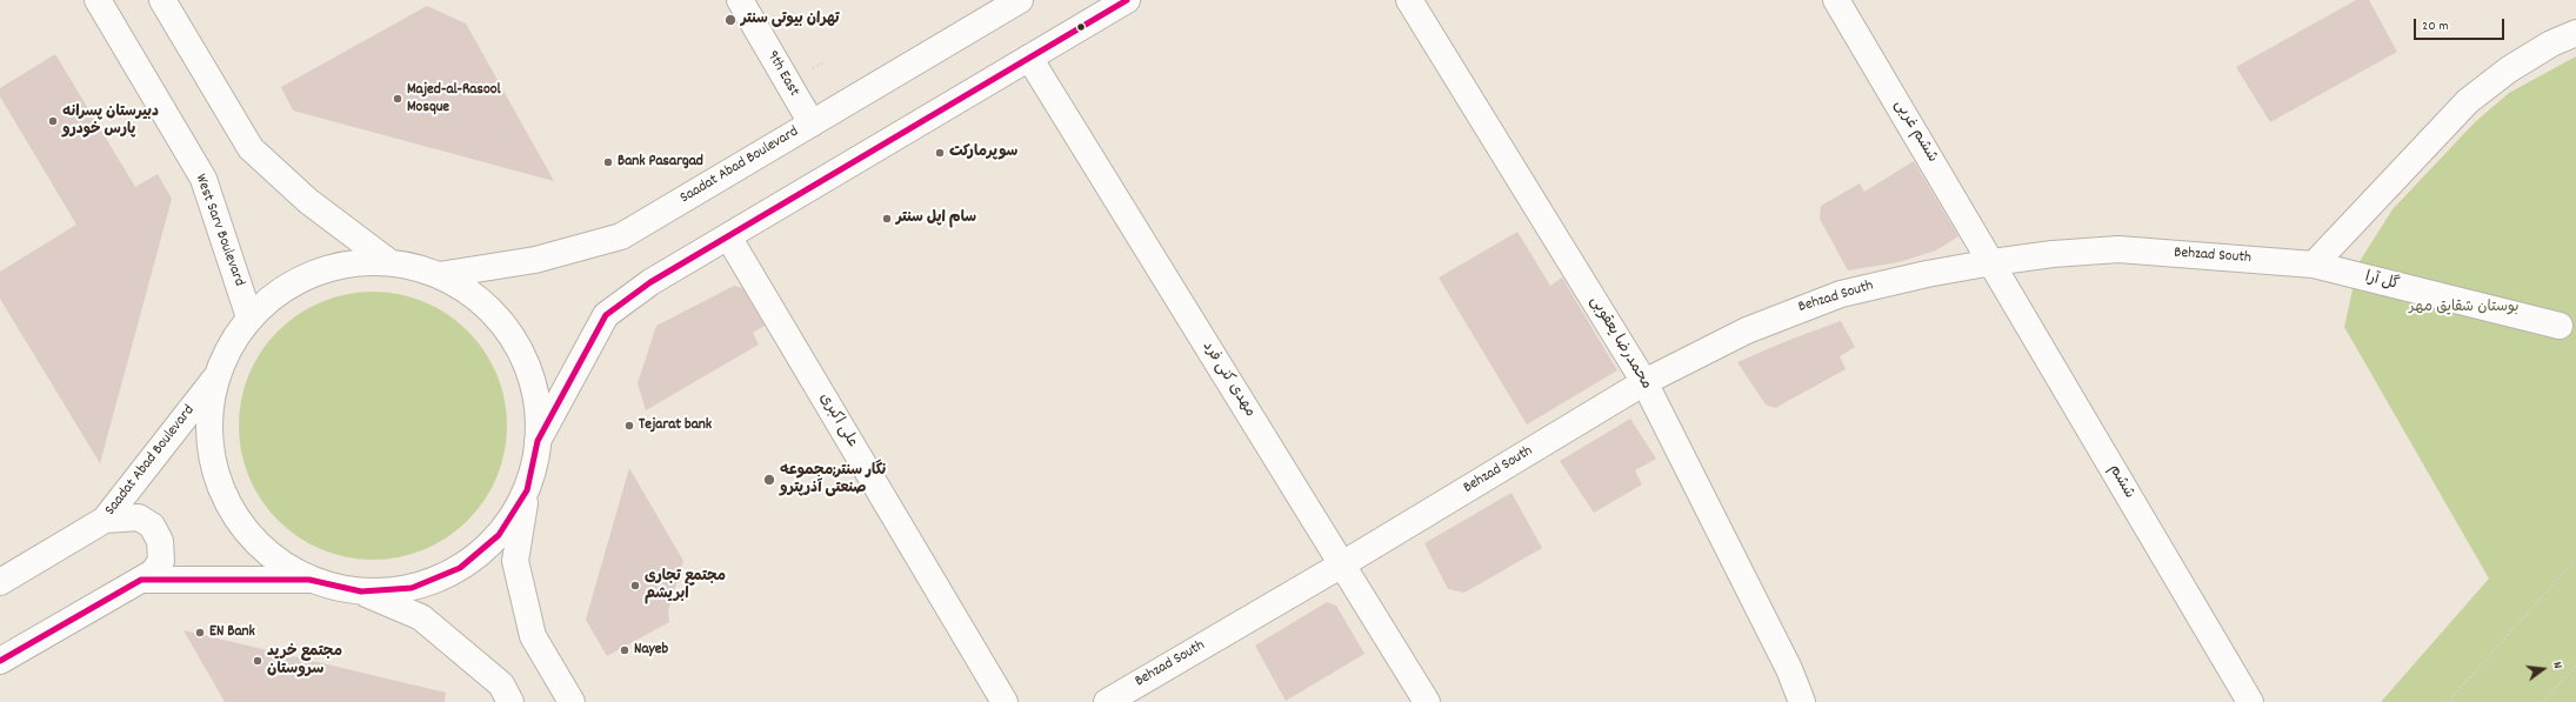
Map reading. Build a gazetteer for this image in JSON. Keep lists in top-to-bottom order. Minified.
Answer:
{"streets":{"street":["9th East","ششم غربی","Saadat Abad Boulevard","West Sarv Boulevard","Behzad South","گل آرا","محمدرضا یعقوبی","مهدی کنی فرد","علی اکبری","ششم"]},"crossings":[["9th East","Saadat Abad Boulevard"],["ششم غربی","Behzad South"],["ششم غربی","ششم"],["Behzad South","گل آرا"],["Behzad South","محمدرضا یعقوبی"],["Behzad South","مهدی کنی فرد"],["Behzad South","ششم"]],"parks":["بوستان شقایق مهر"],"places":["تهران بیوتی سنتر","Majed-al-Rasool Mosque","دبیرستان پسرانه پارس خودرو","سوپرمارکت","Bank Pasargad","سام اپل سنتر","Tejarat bank","نگار سنتر;مجموعه صنعتی آذرپترو","مجتمع تجاری ابریشم","EN Bank","Nayeb","مجتمع خرید سروستان"],"scale_bar":"20 m","north":"right"}
